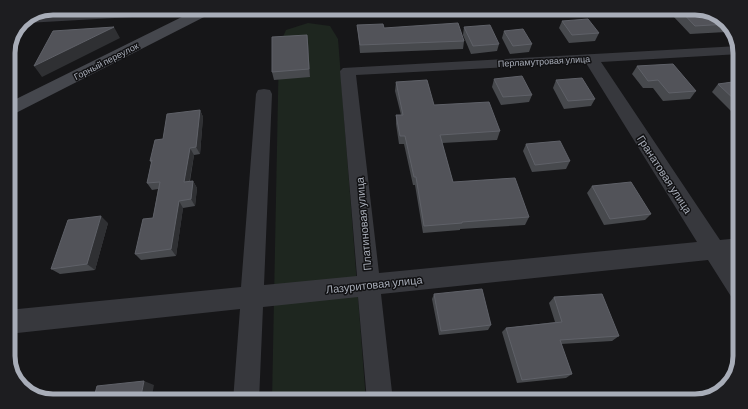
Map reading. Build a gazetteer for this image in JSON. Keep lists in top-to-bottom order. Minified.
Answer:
{"streets":{"street":["Горный переулок","Перламутровая улица","Гранатовая улица","Платиновая улица","Лазуритовая улица"]},"crossings":[["Перламутровая улица","Гранатовая улица"],["Перламутровая улица","Платиновая улица"],["Гранатовая улица","Лазуритовая улица"],["Платиновая улица","Лазуритовая улица"]]}
